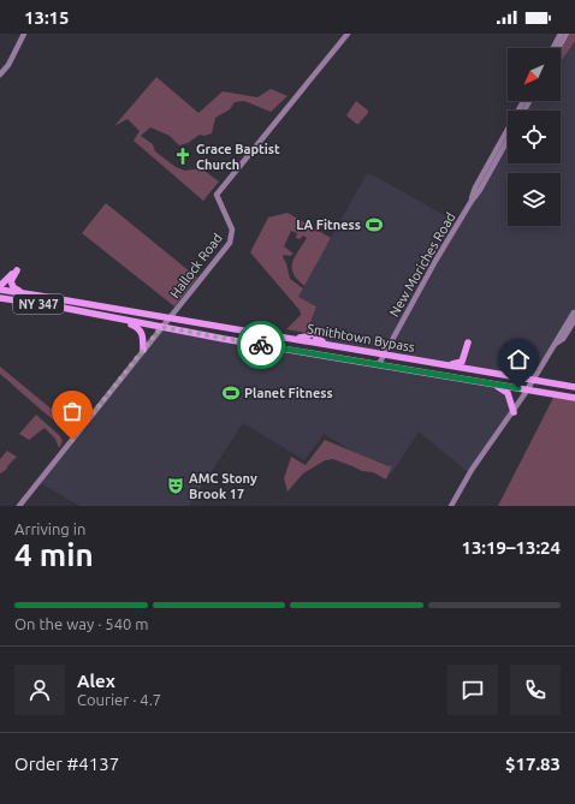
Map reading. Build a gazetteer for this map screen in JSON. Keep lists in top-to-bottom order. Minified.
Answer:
{"streets":{"highway":["NY 347","Smithtown Bypass"],"main road":["New Moriches Road","Hallock Road"]},"crossings":[["New Moriches Road","Smithtown Bypass"],["Hallock Road","Smithtown Bypass"]],"places":{"church":["Grace Baptist Church"],"sports":["LA Fitness","Planet Fitness"],"theatre":["AMC Stony Brook 17"]},"north":"bottom left","page":{"status":"13:15","heading":["4 min","Arriving in","13:19–13:24"],"panel":["Alex","Courier · 4.7","Order #4137","$17.83"],"bar":"On the way · 540 m"}}
